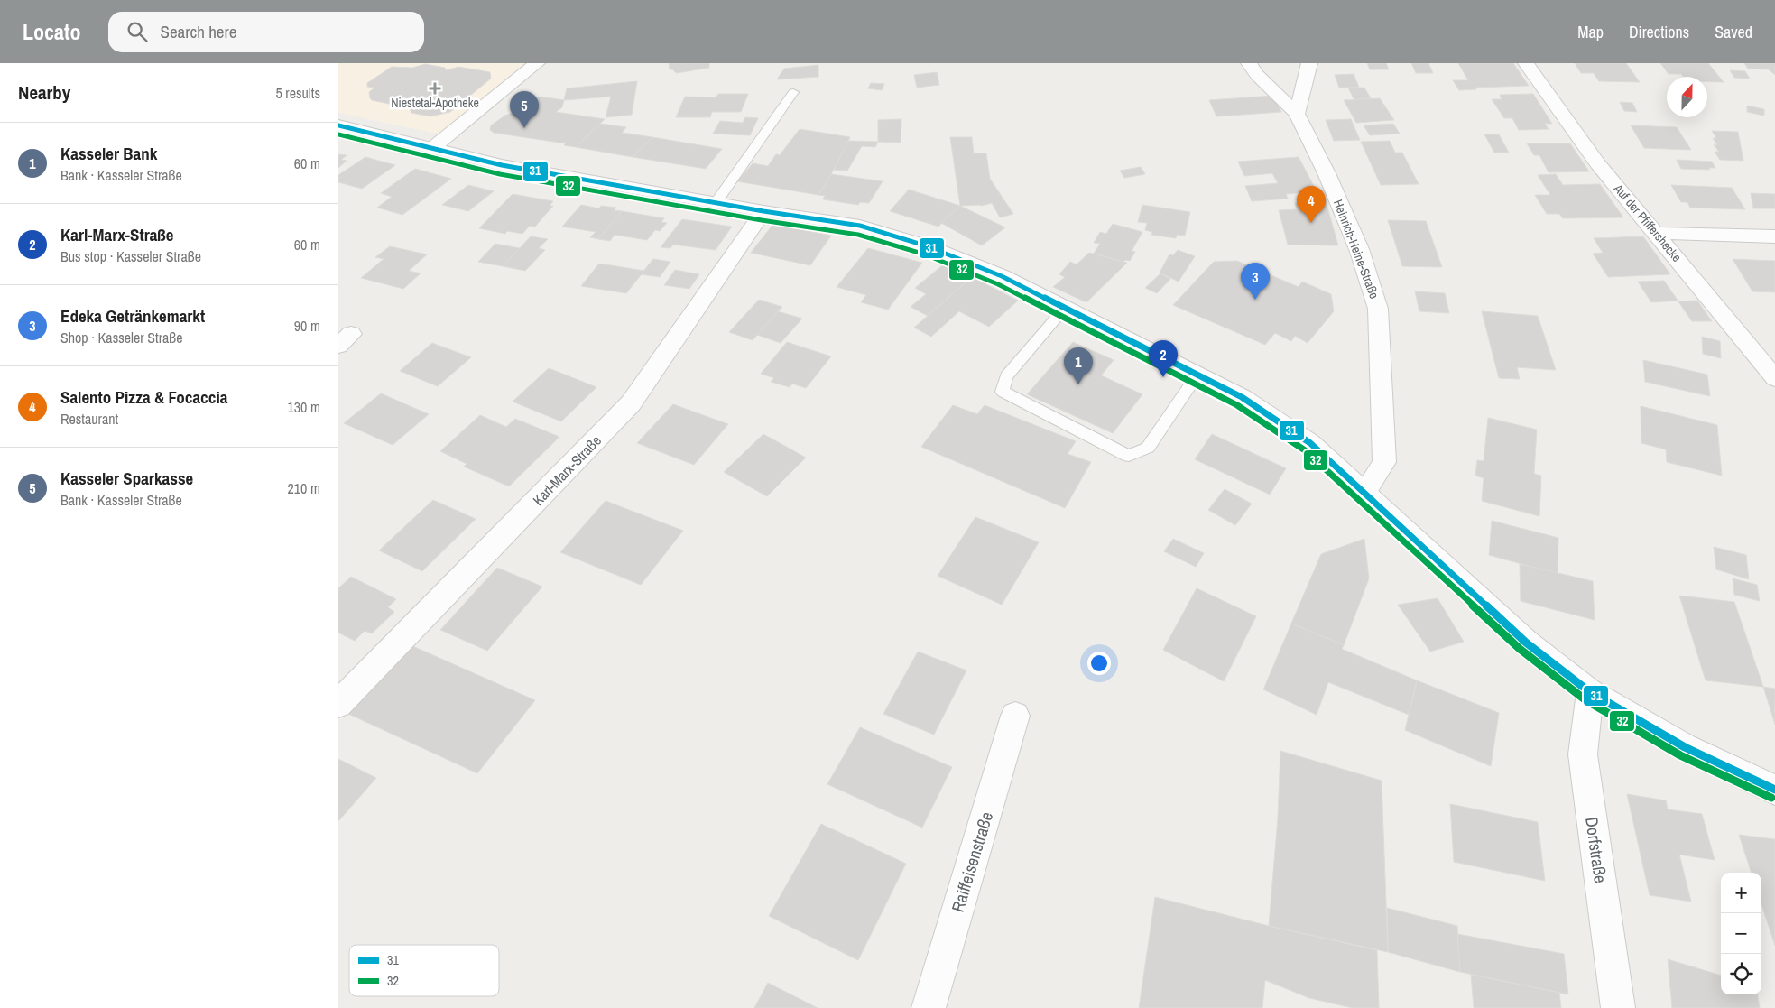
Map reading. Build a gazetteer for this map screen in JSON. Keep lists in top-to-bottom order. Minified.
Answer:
{"streets":{"street":["Auf der Pfiffershecke","Heinrich-Heine-Straße","Karl-Marx-Straße","Dorfstraße","Raiffeisenstraße"]},"places":{"health":["Niestetal-Apotheke"]},"lines":["transit line 31","transit line 32"],"legend":["31","32"],"north":"top","page":{"header":"Locato","search":"Search here","nav":["Map","Directions","Saved"],"heading":["Nearby","5 results"],"pins":["5","4","3","2","1"],"list":[{"mark":"1","name":"Kasseler Bank","note":"Bank · Kasseler Straße","value":"60 m"},{"mark":"2","name":"Karl-Marx-Straße","note":"Bus stop · Kasseler Straße","value":"60 m"},{"mark":"3","name":"Edeka Getränkemarkt","note":"Shop · Kasseler Straße","value":"90 m"},{"mark":"4","name":"Salento Pizza & Focaccia","note":"Restaurant","value":"130 m"},{"mark":"5","name":"Kasseler Sparkasse","note":"Bank · Kasseler Straße","value":"210 m"}],"map_buttons":["+","−"]}}
